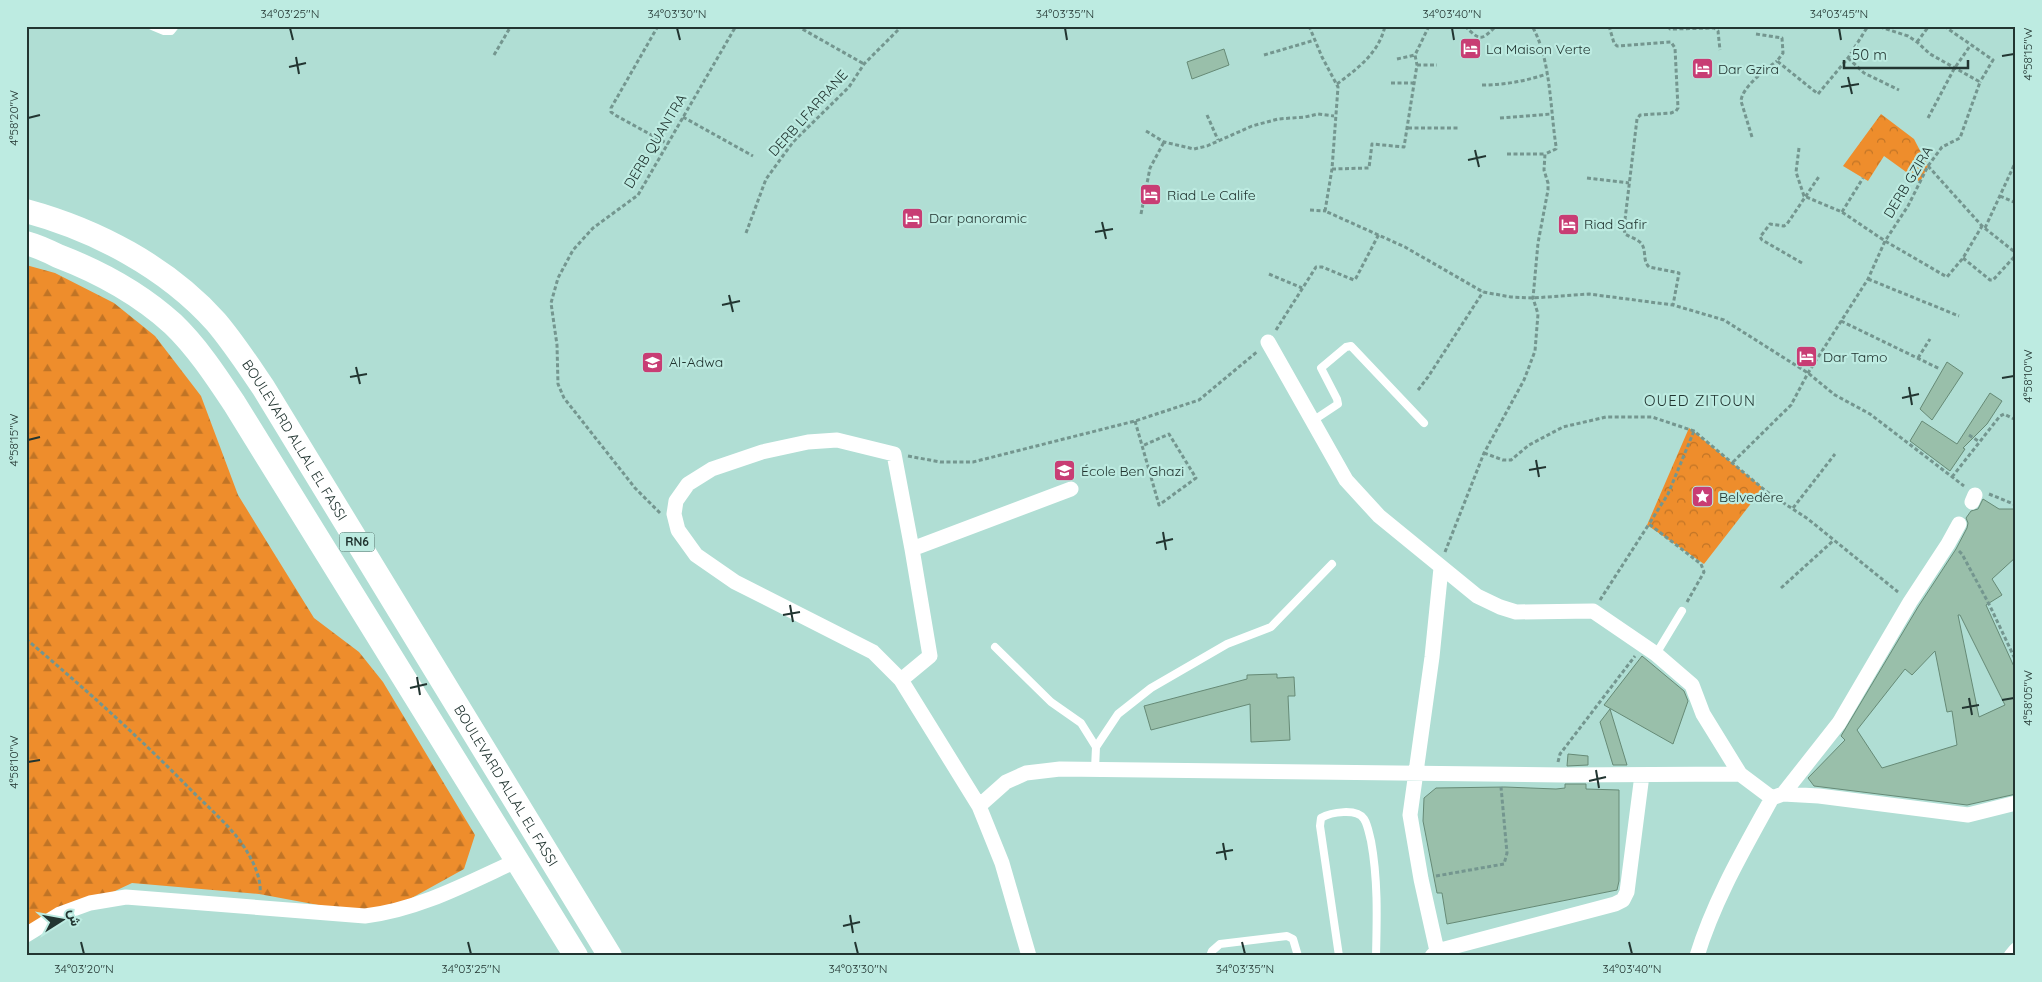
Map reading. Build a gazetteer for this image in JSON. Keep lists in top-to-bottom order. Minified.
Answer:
{"streets":{"main road":["BOULEVARD ALLAL EL FASSI","RN6"],"path":["DERB LFARRANE","DERB QUANTRA","DERB GZIRA"]},"districts":["OUED ZITOUN"],"places":{"hotel":["La Maison Verte","Dar Gzira","Riad Le Calife","Dar panoramic","Riad Safir","Dar Tamo"],"school or university":["Al-Adwa","École Ben Ghazi"],"place":["Belvedère"]},"scale_bar":"50 m","north":"right","coordinates":["34°03'25\"N","34°03'30\"N","34°03'35\"N","34°03'40\"N","34°03'45\"N","4°58'15\"W","4°58'20\"W","4°58'10\"W","4°58'05\"W","34°03'20\"N"]}
